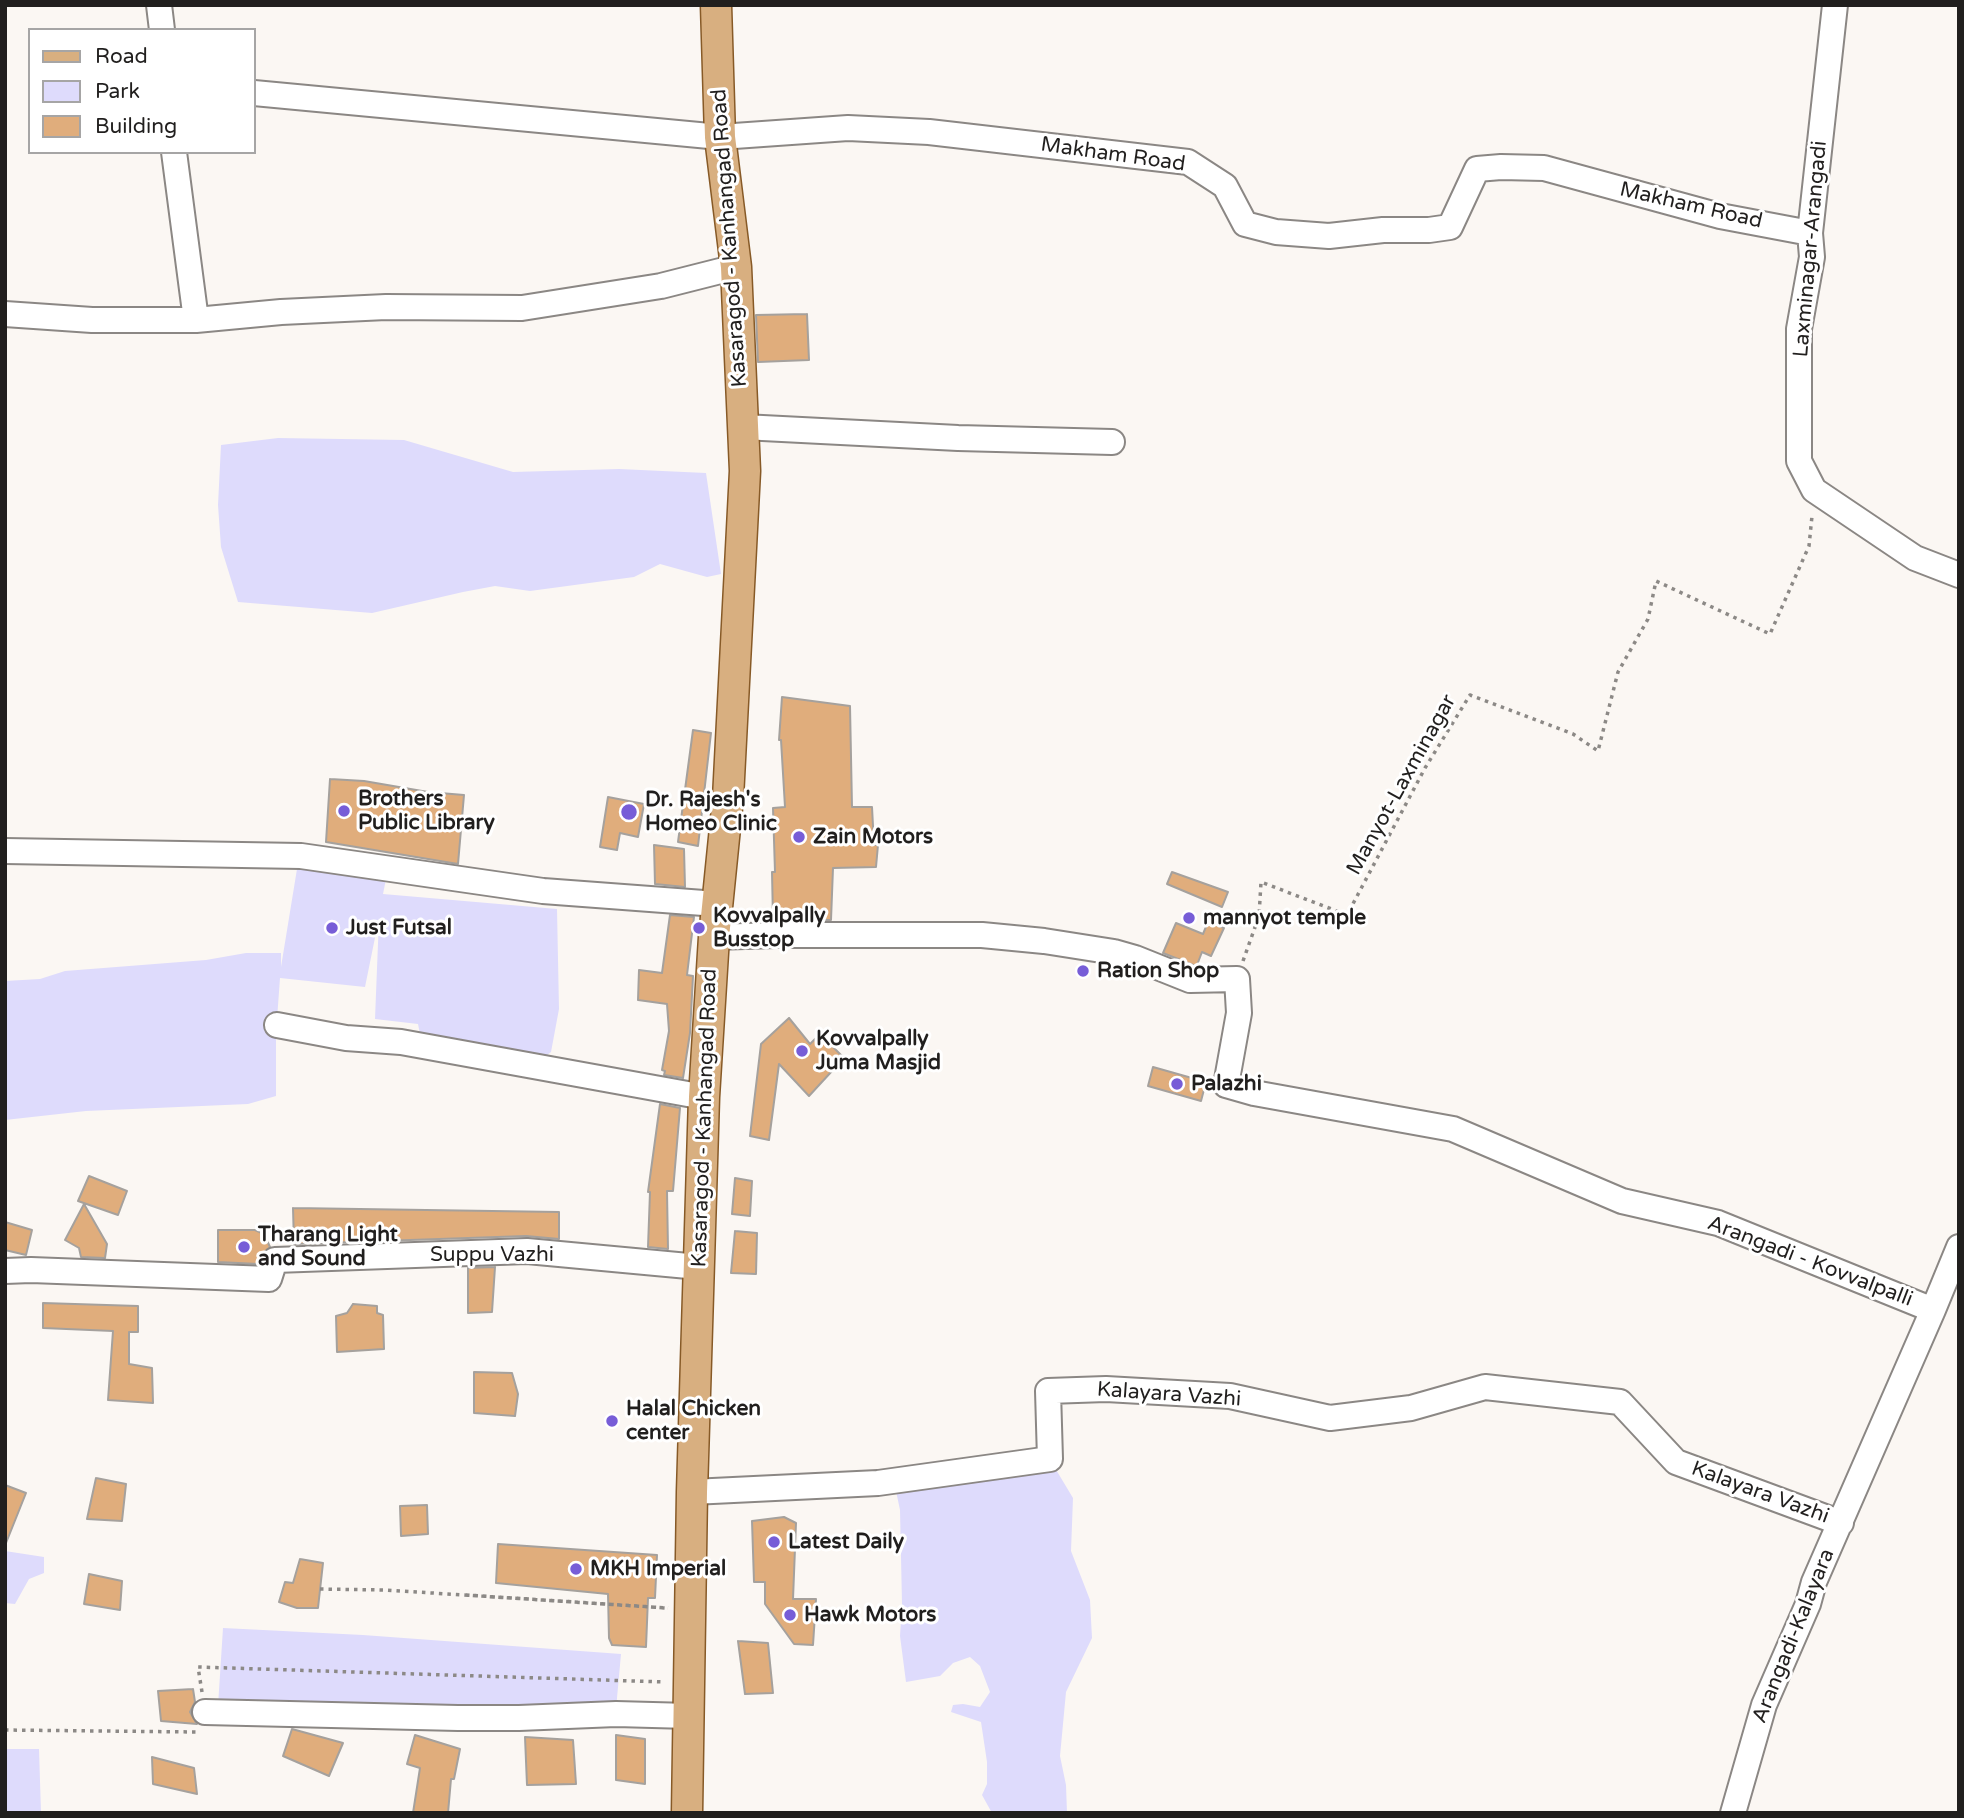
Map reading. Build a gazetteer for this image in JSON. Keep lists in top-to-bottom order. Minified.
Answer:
{"streets":{"main road":["Kasaragod - Kanhangad Road"],"street":["Makham Road","Laxminagar-Arangadi","Suppu Vazhi","Arangadi - Kovvalpalli","Kalayara Vazhi","Arangadi-Kalayara"],"path":["Manyot-Laxminagar"]},"crossings":[["Makham Road","Kasaragod - Kanhangad Road"],["Makham Road","Laxminagar-Arangadi"],["Kasaragod - Kanhangad Road","Suppu Vazhi"],["Kasaragod - Kanhangad Road","Kalayara Vazhi"],["Laxminagar-Arangadi","Manyot-Laxminagar"],["Manyot-Laxminagar","Arangadi - Kovvalpalli"],["Arangadi - Kovvalpalli","Arangadi-Kalayara"],["Kalayara Vazhi","Arangadi-Kalayara"]],"places":["Brothers Public Library","Dr. Rajesh's Homeo Clinic","Zain Motors","mannyot temple","Just Futsal","Kovvalpally Busstop","Ration Shop","Kovvalpally Juma Masjid","Palazhi","Tharang Light and Sound","Halal Chicken center","Latest Daily","MKH Imperial","Hawk Motors"],"legend":["Road","Park","Building"]}
